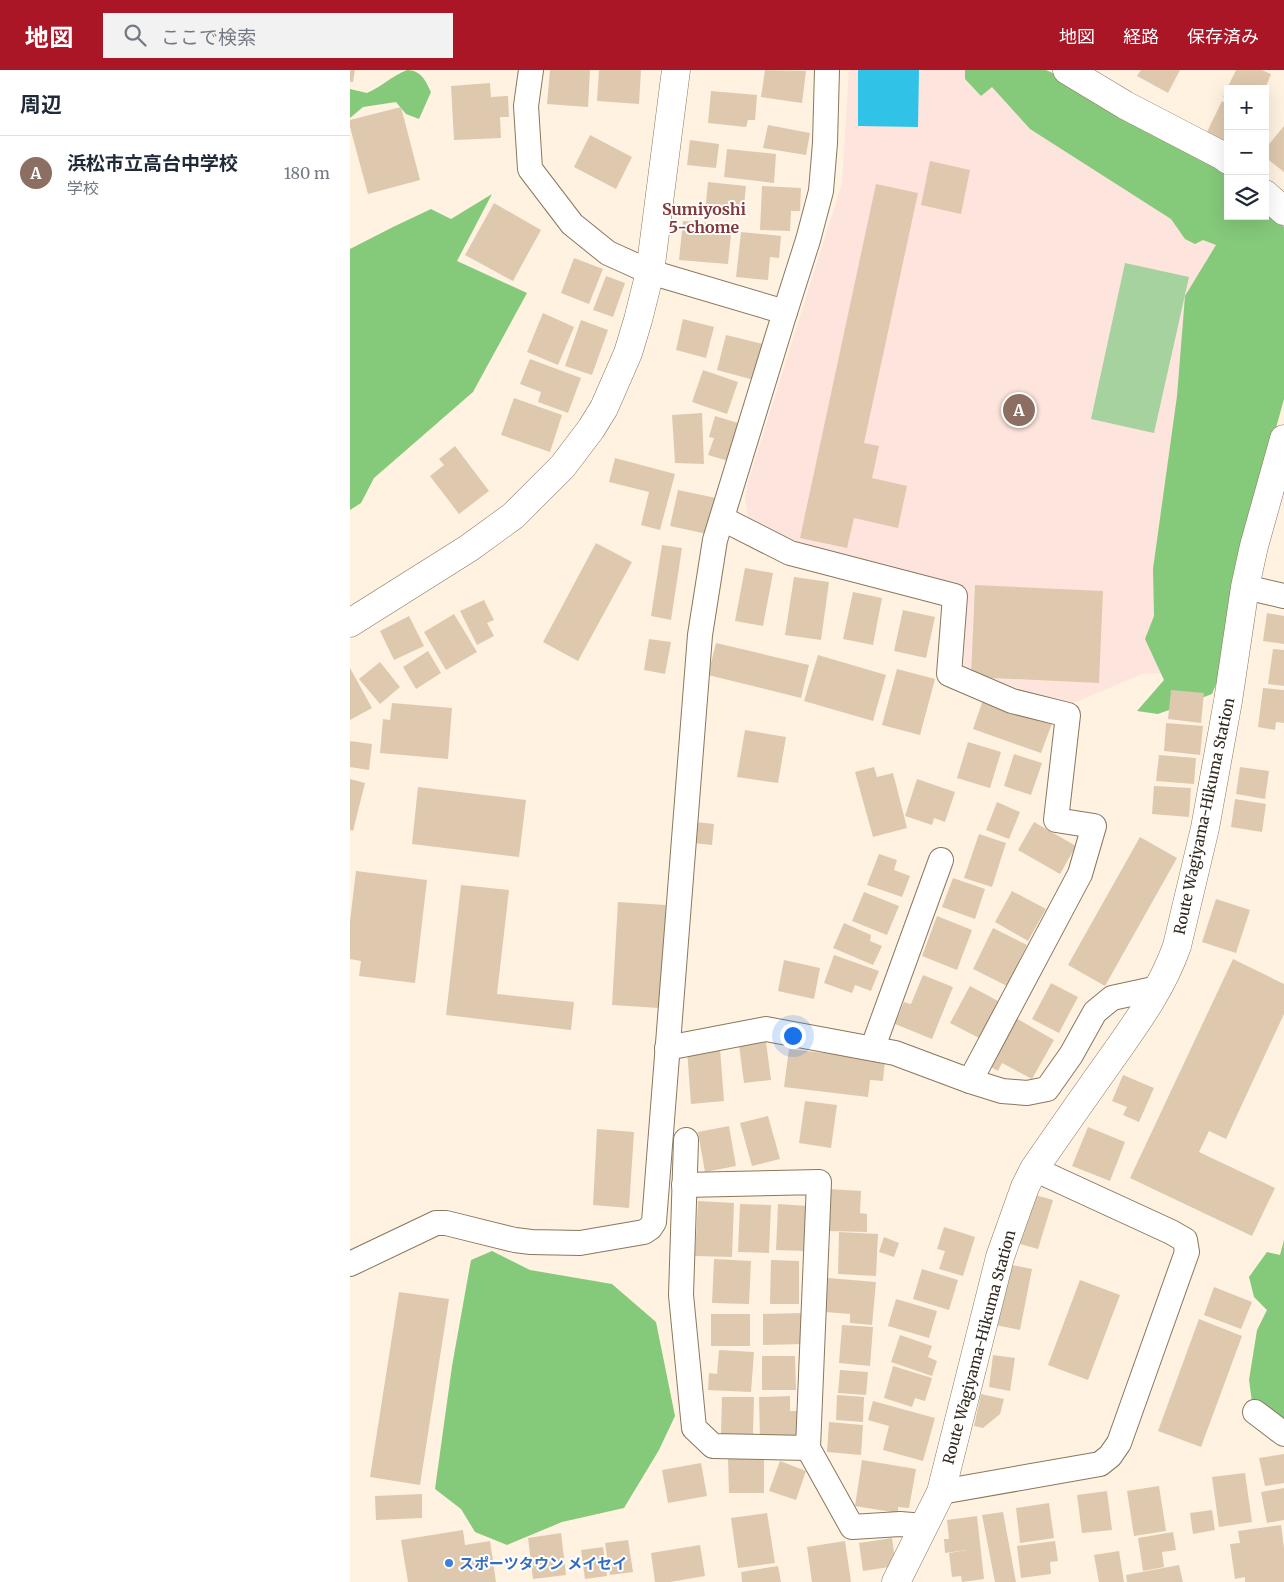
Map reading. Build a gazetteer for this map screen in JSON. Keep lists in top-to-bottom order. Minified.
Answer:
{"streets":{"main road":["Route Wagiyama-Hikuma Station"]},"districts":["Sumiyoshi 5-chome"],"places":["スポーツタウン メイセイ"],"page":{"header":"地図","search":"ここで検索","nav":["地図","経路","保存済み"],"heading":"周辺","map_buttons":["+","−"],"list":[{"mark":"A","name":"浜松市立高台中学校","note":"学校","value":"180 m"}],"pins":"A"}}
